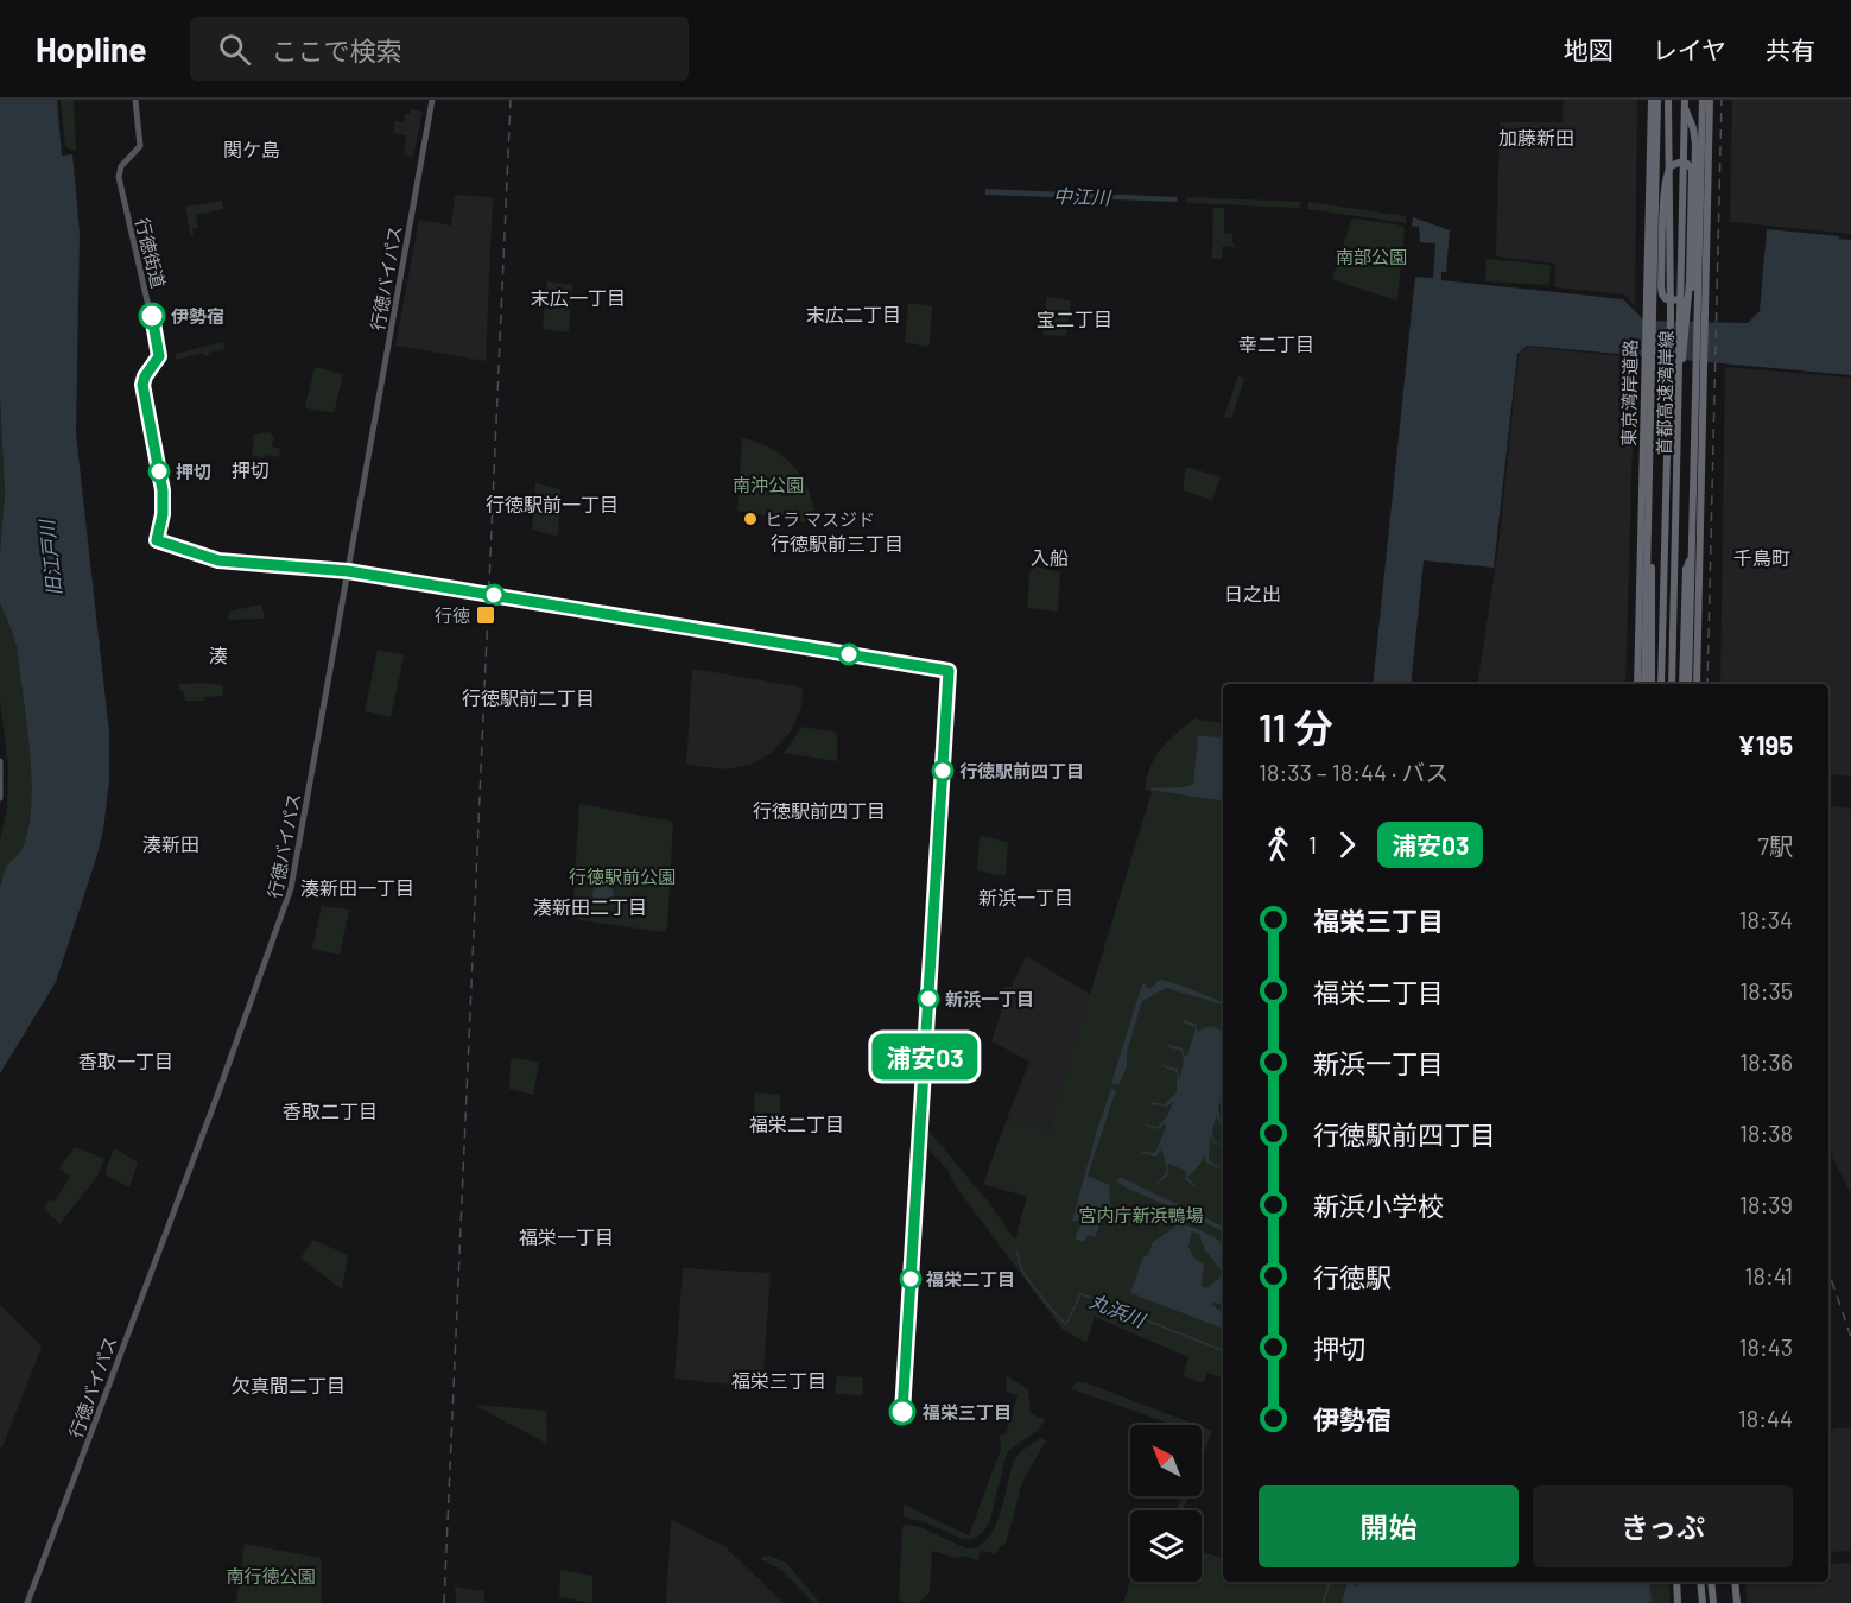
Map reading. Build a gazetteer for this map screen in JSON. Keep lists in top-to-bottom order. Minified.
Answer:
{"streets":{"highway":["東京湾岸道路","首都高速湾岸線"],"main road":["行徳街道","行徳バイパス"]},"crossings":[["行徳街道","行徳バイパス"]],"districts":["加藤新田","関ケ島","末広一丁目","末広二丁目","宝二丁目","幸二丁目","押切","行徳駅前一丁目","行徳駅前三丁目","入船","千鳥町","日之出","湊","行徳駅前二丁目","行徳駅前四丁目","湊新田","湊新田一丁目","新浜一丁目","湊新田二丁目","香取一丁目","香取二丁目","福栄二丁目","福栄一丁目","福栄三丁目","欠真間二丁目"],"water":["中江川","旧江戸川","丸浜川"],"parks":["南部公園","南沖公園","行徳駅前公園","宮内庁新浜鴨場","南行徳公園"],"places":{"other":["伊勢宿","押切","ヒラ マスジド","行徳駅前四丁目","新浜一丁目","福栄二丁目","福栄三丁目"],"transit":["行徳"]},"lines":["bus line 浦安03"],"north":"top left","page":{"header":"Hopline","search":"ここで検索","nav":["地図","レイヤ","共有"],"on_map":"浦安03","heading":["11 分","18:33 – 18:44 · バス","¥195"],"legs":["1","浦安03","7駅"],"list":[{"name":"福栄三丁目","value":"18:34"},{"name":"福栄二丁目","value":"18:35"},{"name":"新浜一丁目","value":"18:36"},{"name":"行徳駅前四丁目","value":"18:38"},{"name":"新浜小学校","value":"18:39"},{"name":"行徳駅","value":"18:41"},{"name":"押切","value":"18:43"},{"name":"伊勢宿","value":"18:44"}],"buttons":["開始","きっぷ"]}}
